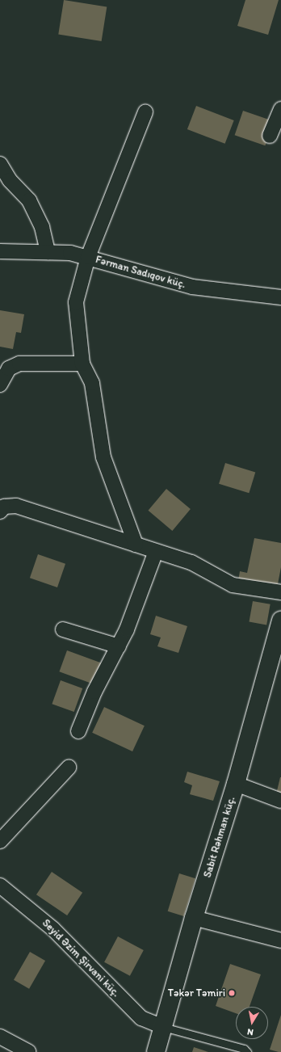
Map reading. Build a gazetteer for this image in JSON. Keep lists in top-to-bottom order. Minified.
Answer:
{"streets":{"main road":["Sabit Rəhman küç."],"street":["Fərman Sadıqov küç.","Seyid Əzim Şirvani küç."]},"crossings":[["Sabit Rəhman küç.","Seyid Əzim Şirvani küç."]],"places":["Təkər Təmiri"],"north":"bottom"}
